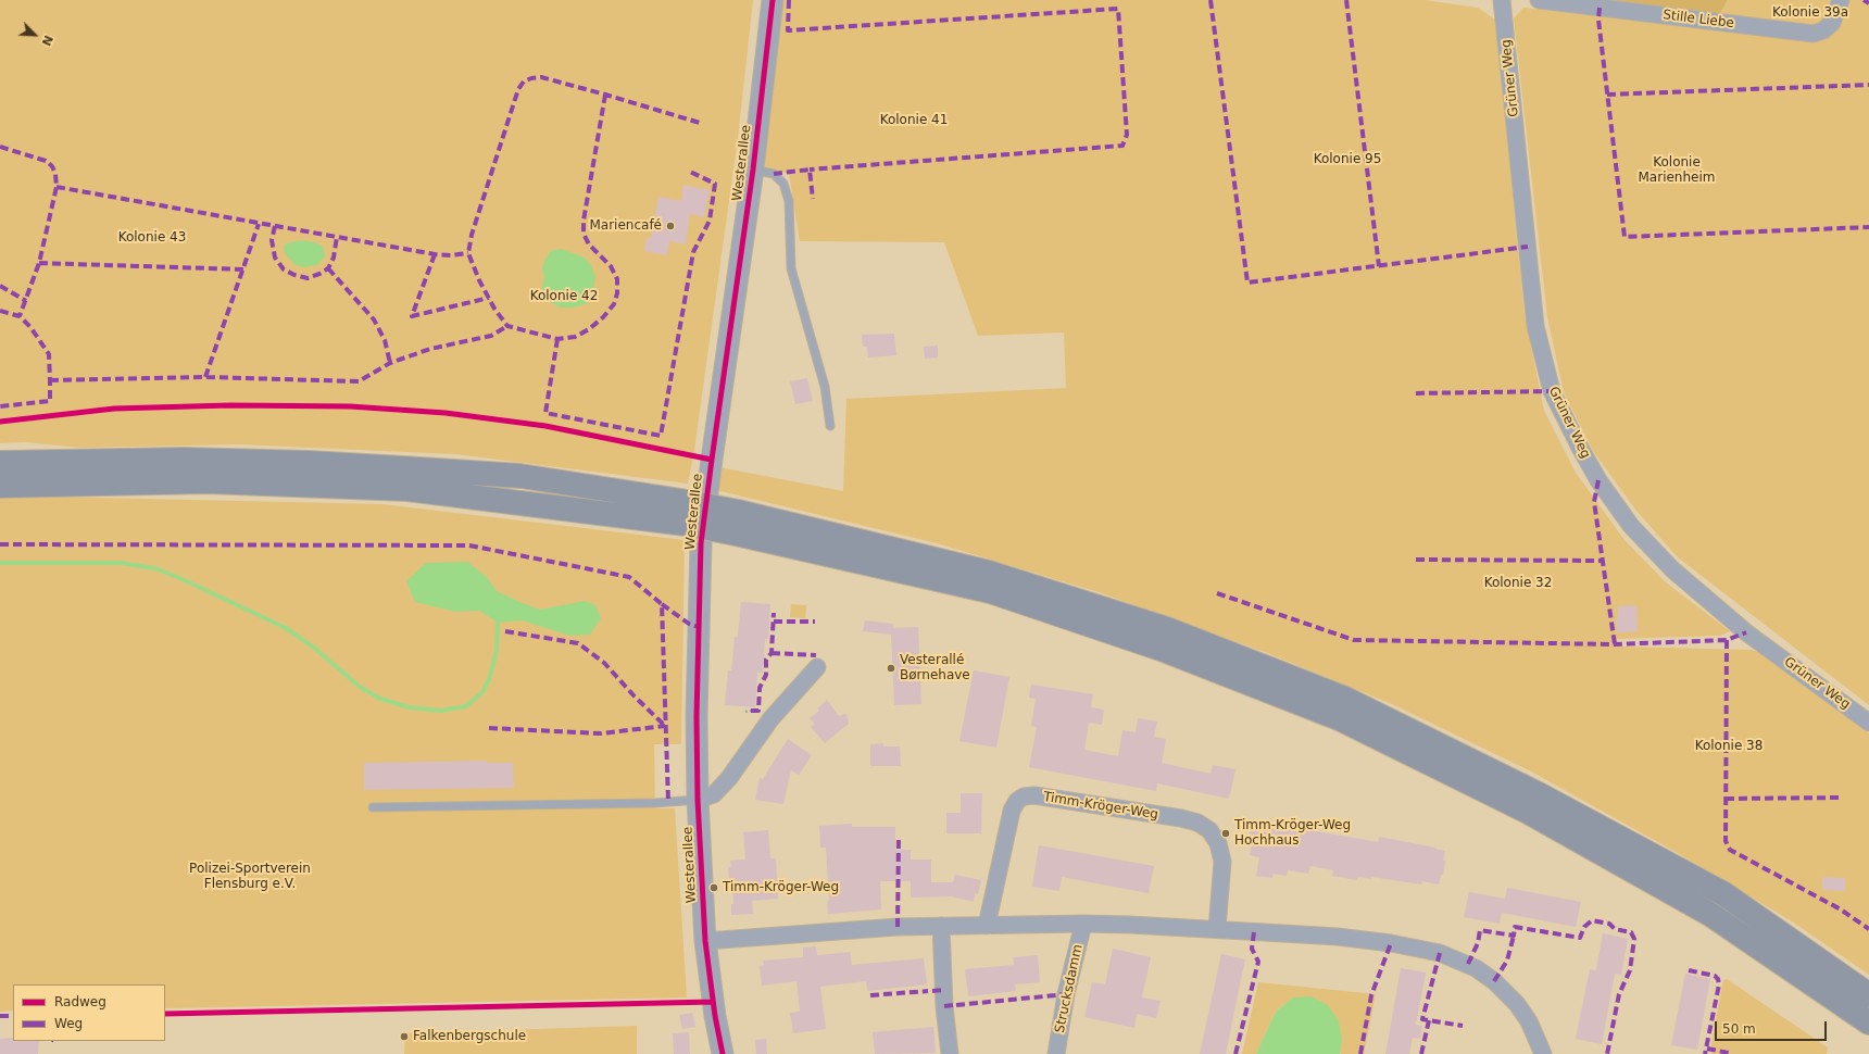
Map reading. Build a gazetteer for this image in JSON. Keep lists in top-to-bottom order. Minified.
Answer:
{"streets":{"street":["Stille Liebe","Grüner Weg","Westerallee","Timm-Kröger-Weg","Strucksdamm"]},"parks":["Kolonie 39a","Kolonie 41","Kolonie 95","Kolonie Marienheim","Kolonie 43","Kolonie 42","Kolonie 32","Kolonie 38","Polizei-Sportverein Flensburg e.V."],"places":["Mariencafé","Vesterallé Børnehave","Timm-Kröger-Weg Hochhaus","Timm-Kröger-Weg","Falkenbergschule"],"legend":["Radweg","Weg"],"scale_bar":"50 m","north":"bottom right"}
